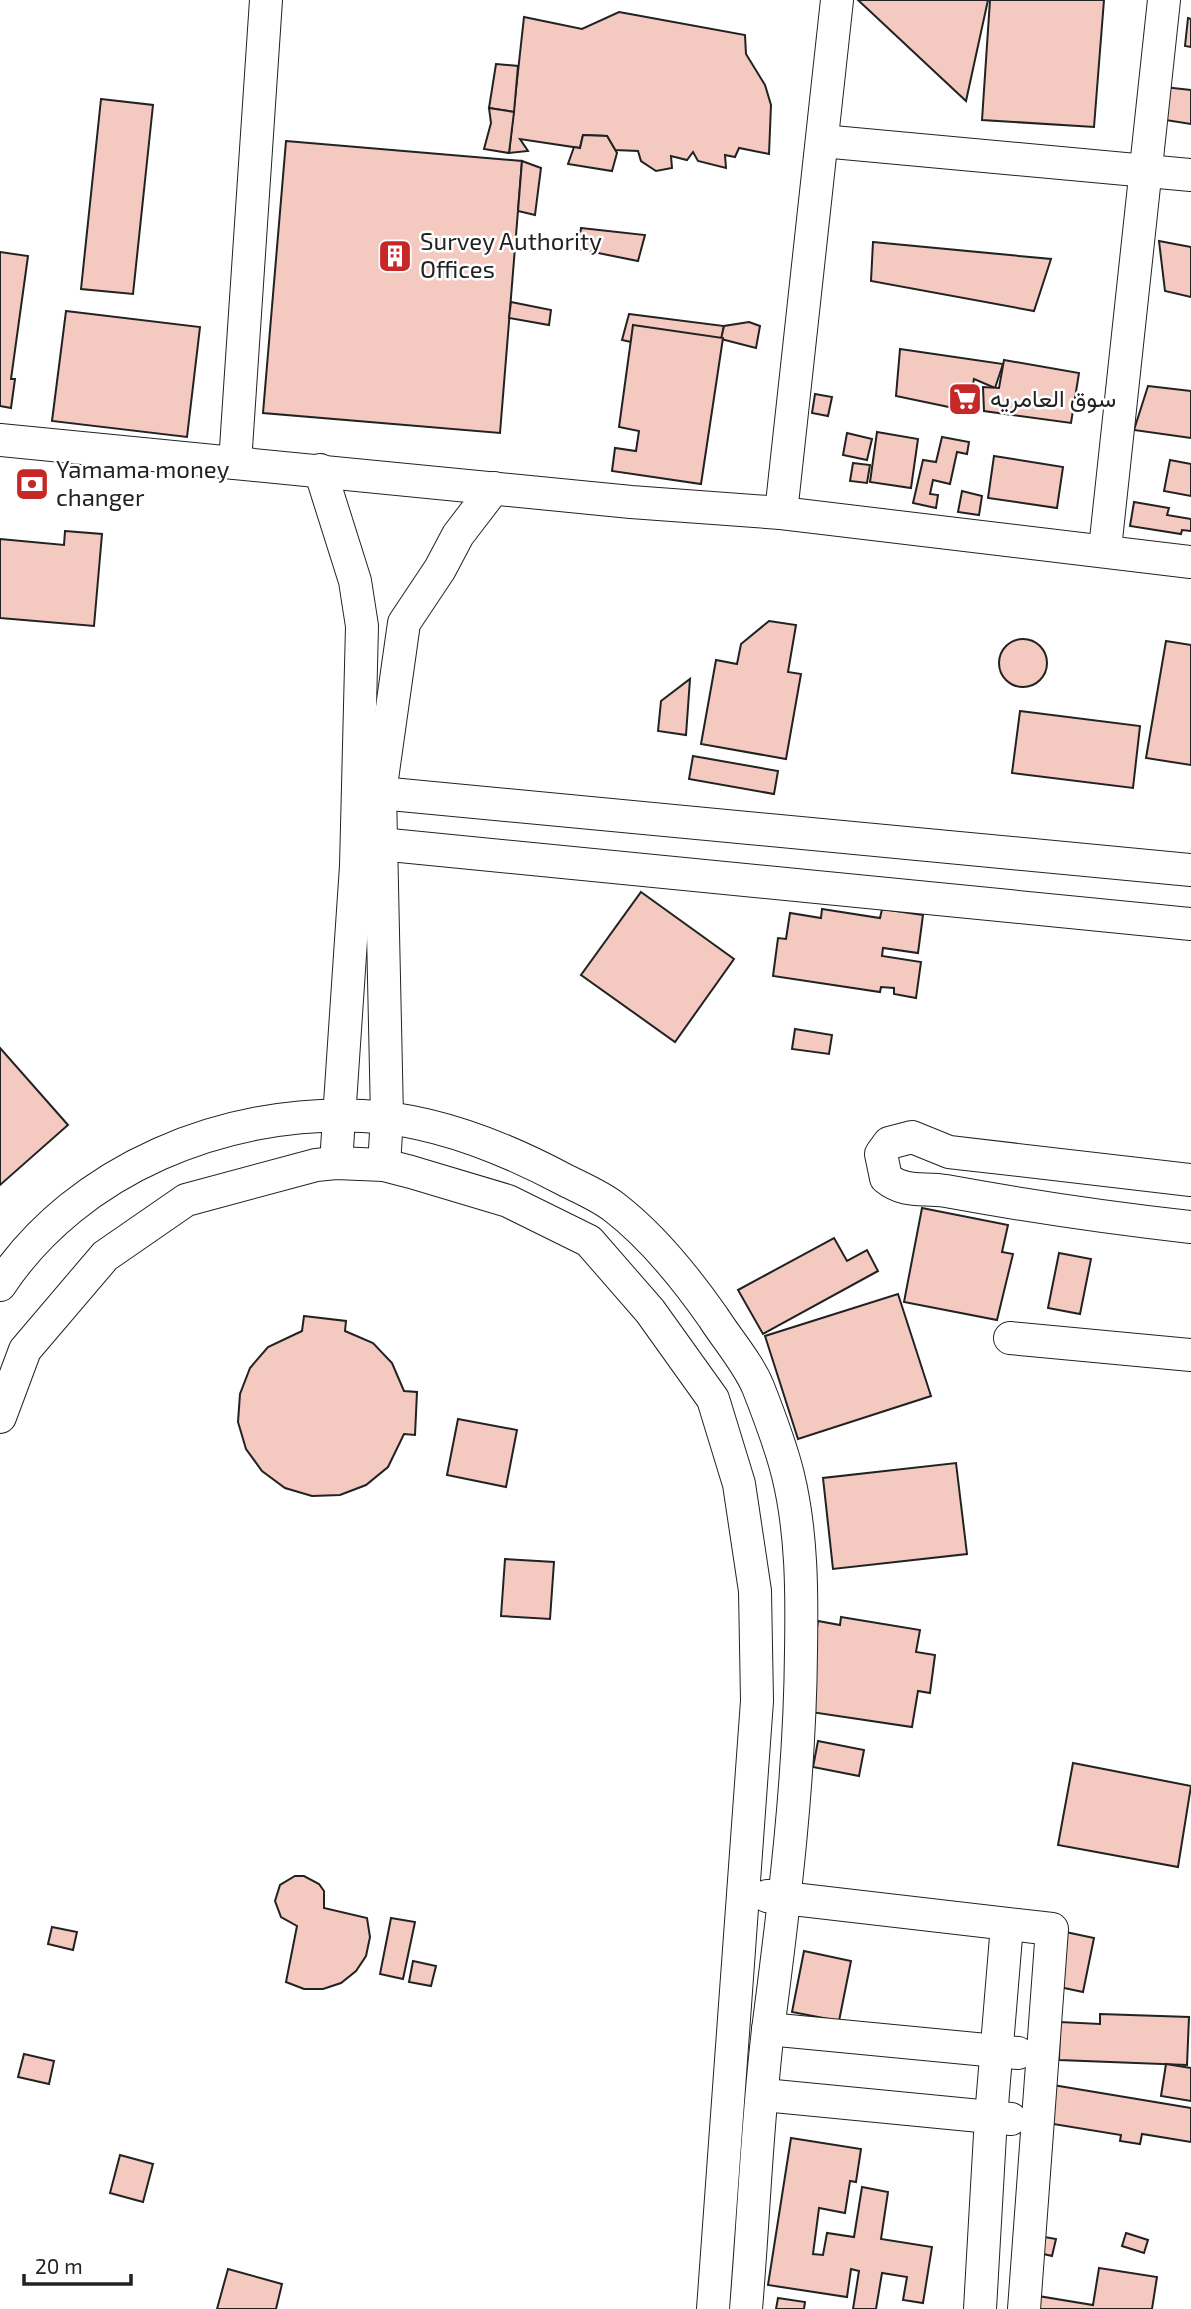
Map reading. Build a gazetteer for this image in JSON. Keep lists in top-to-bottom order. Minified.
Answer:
{"places":{"building":["Survey Authority Offices"],"supermarket":["سوق العامريه"],"bank":["Yamama money changer"]},"scale_bar":"20 m"}
